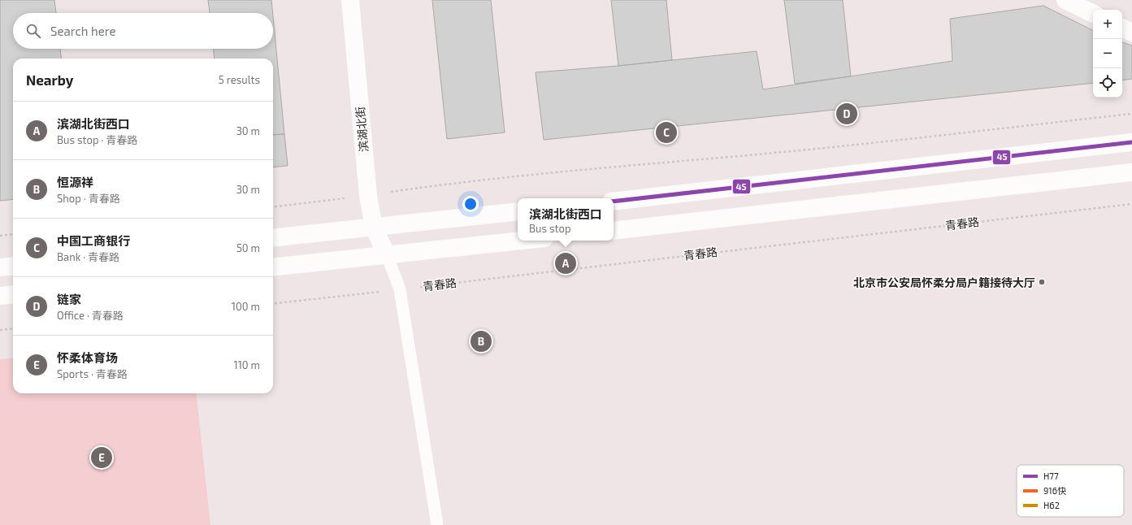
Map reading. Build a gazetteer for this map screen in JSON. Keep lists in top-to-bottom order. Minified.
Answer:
{"streets":{"main road":["滨湖北街"],"path":["青春路"]},"places":["北京市公安局怀柔分局户籍接待大厅"],"lines":["transit line 45"],"legend":["H77","916快","H62"],"page":{"map_buttons":["+","−"],"search":"Search here","heading":["Nearby","5 results"],"list":[{"mark":"A","name":"滨湖北街西口","note":"Bus stop · 青春路","value":"30 m"},{"mark":"B","name":"恒源祥","note":"Shop · 青春路","value":"30 m"},{"mark":"C","name":"中国工商银行","note":"Bank · 青春路","value":"50 m"},{"mark":"D","name":"链家","note":"Office · 青春路","value":"100 m"},{"mark":"E","name":"怀柔体育场","note":"Sports · 青春路","value":"110 m"}],"pins":["D","C","A","B","E"],"popup":["滨湖北街西口","Bus stop"]}}
